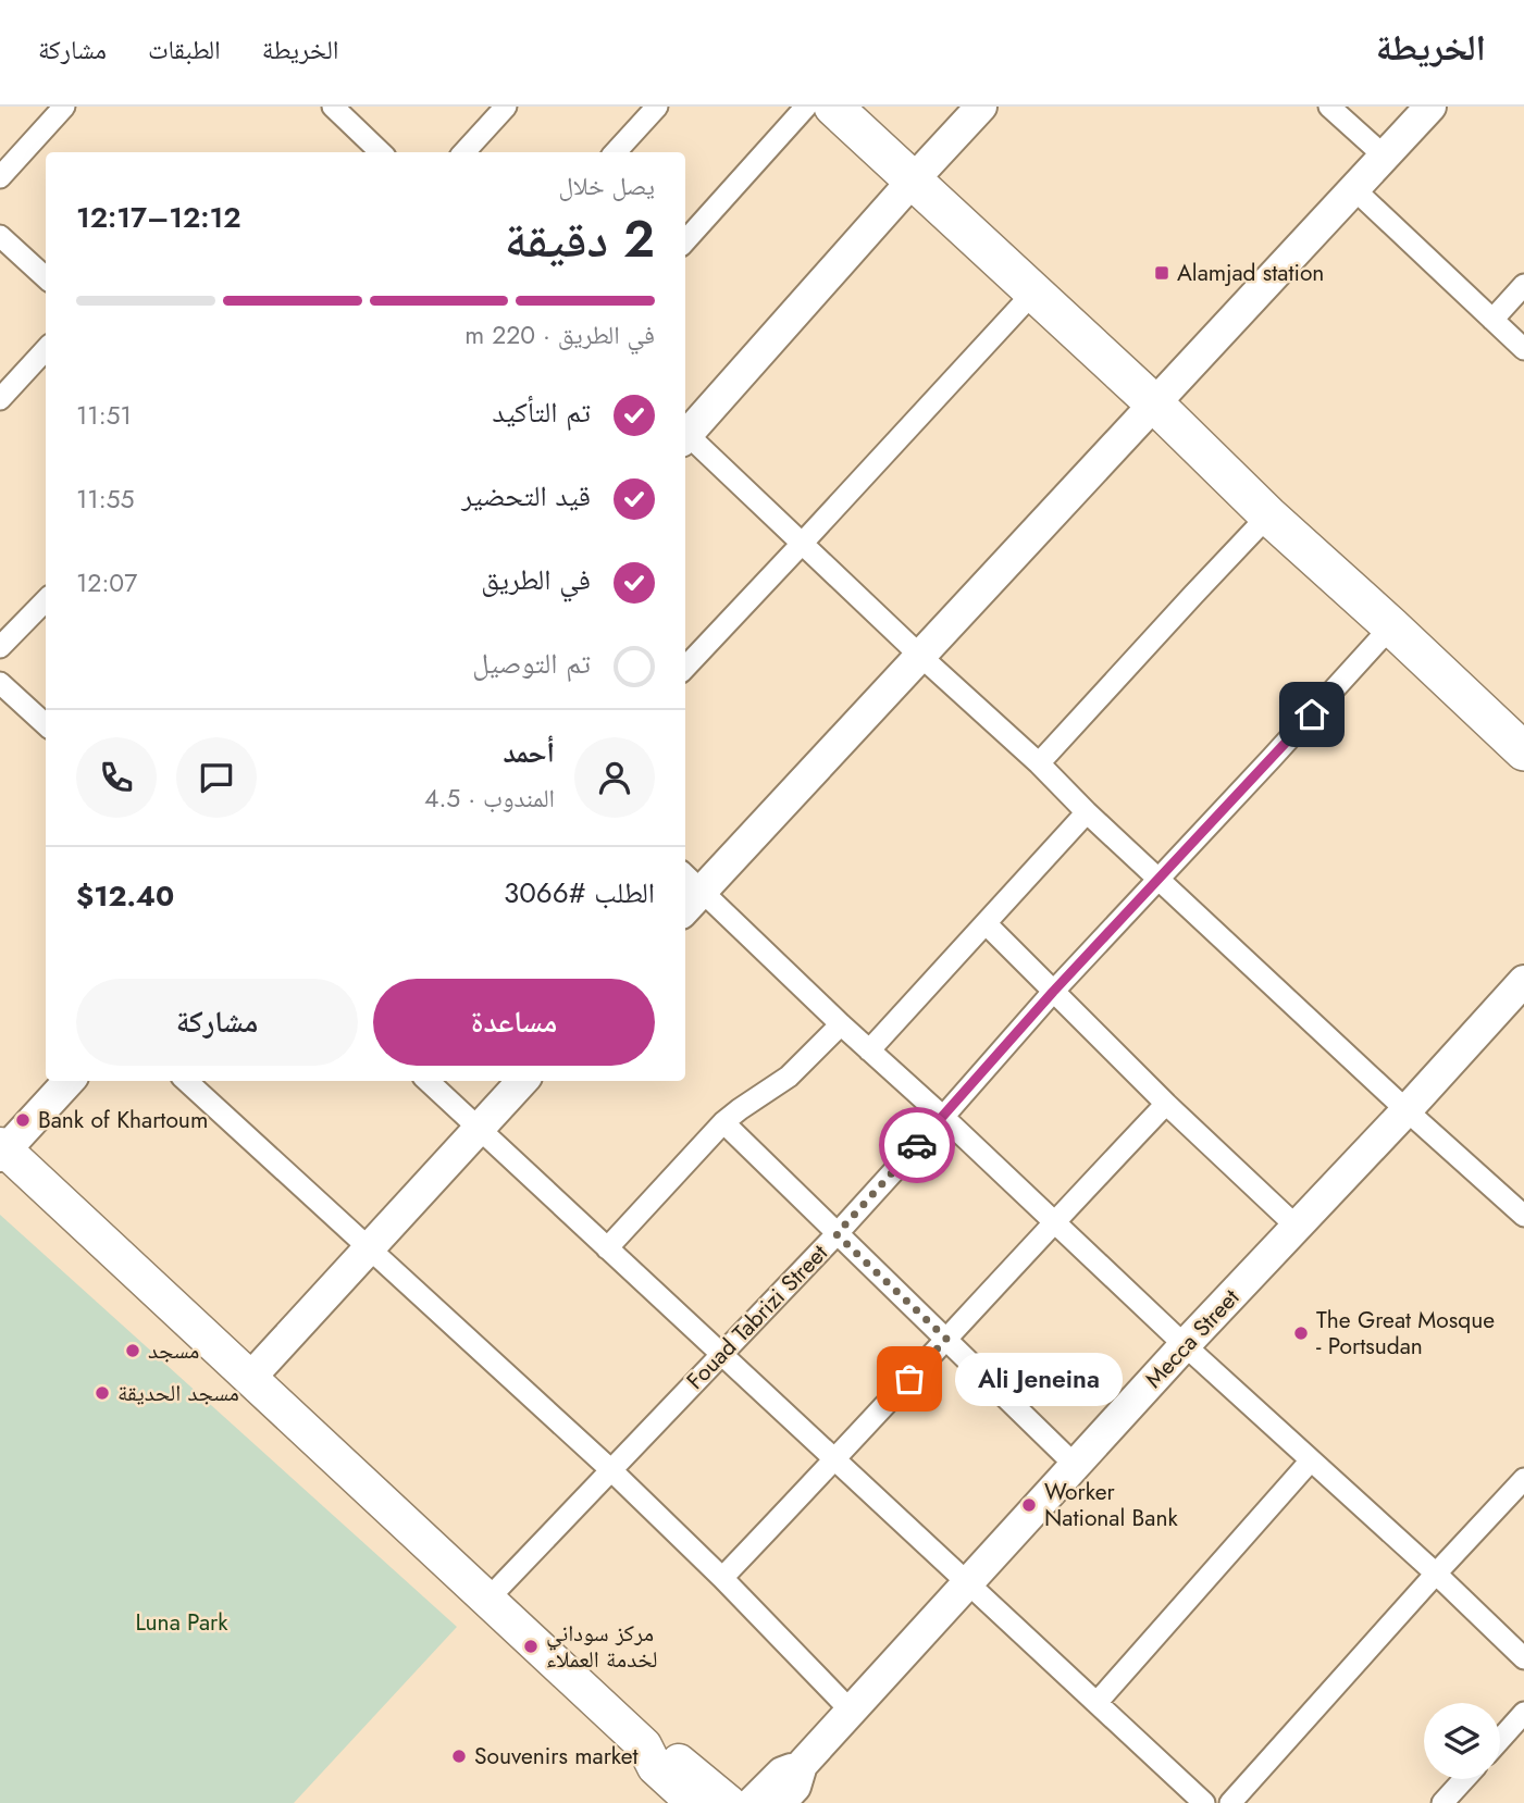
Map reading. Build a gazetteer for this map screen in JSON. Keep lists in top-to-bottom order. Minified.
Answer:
{"streets":{"street":["Fouad Tabrizi Street","Mecca Street"]},"parks":["Luna Park"],"places":{"transit":["Alamjad station"],"other":["Bank of Khartoum","The Great Mosque - Portsudan","مسجد","Ali Jeneina","مسجد الحديقة","Worker National Bank","مركز سوداني لخدمة العملاء","Souvenirs market"]},"page":{"header":"الخريطة","nav":["الخريطة","الطبقات","مشاركة"],"heading":["2 دقيقة","يصل خلال","12:12–12:17"],"panel":["أحمد","المندوب · 4.5","الطلب #3066","$12.40"],"bar":"في الطريق · 220 m","list":[["تم التأكيد","11:51"],["قيد التحضير","11:55"],["في الطريق","12:07"],"تم التوصيل"],"buttons":["مساعدة","مشاركة"],"bubble":"Ali Jeneina"}}
